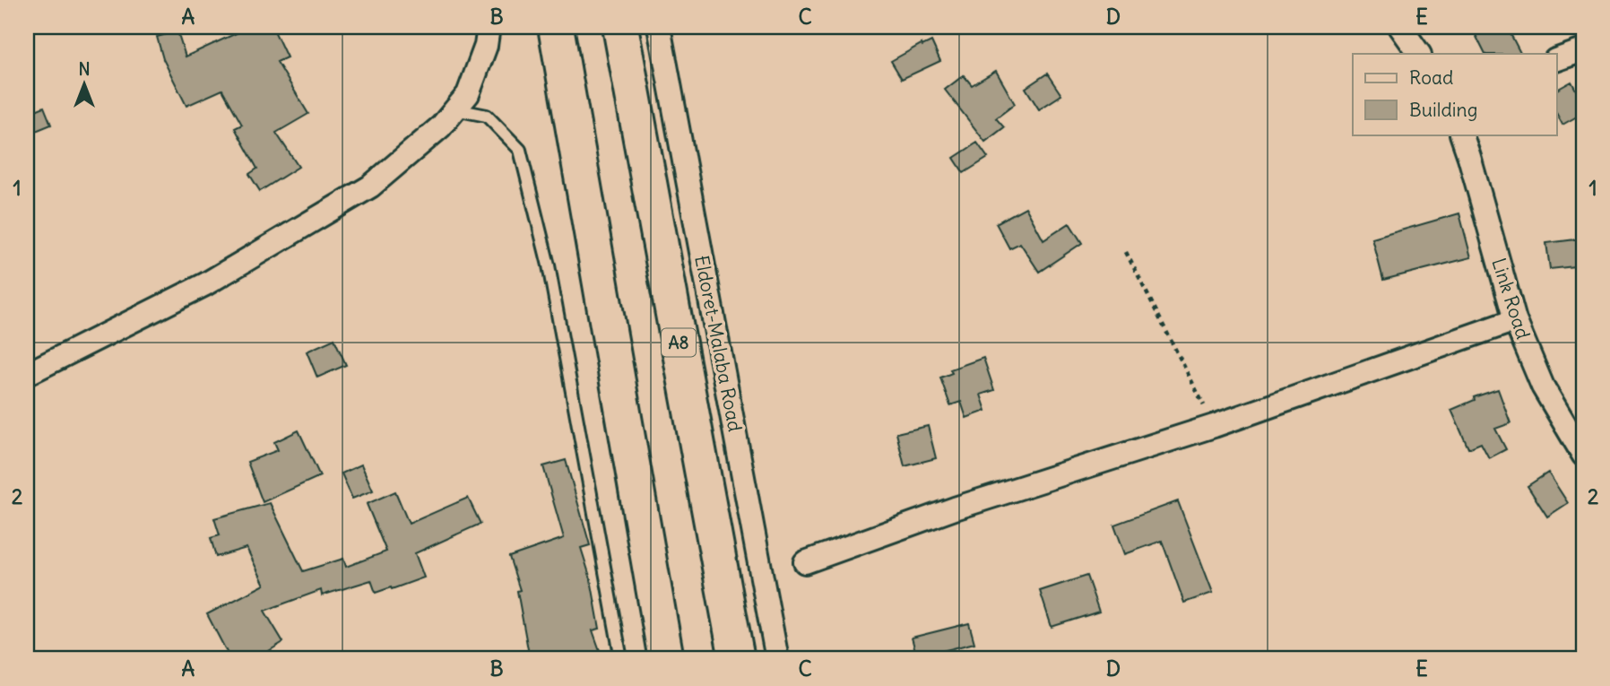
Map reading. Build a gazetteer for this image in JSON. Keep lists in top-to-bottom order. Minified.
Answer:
{"streets":{"highway":["A8","Eldoret-Malaba Road"],"street":["Link Road"]},"legend":["Road","Building"],"north":"top","grid":{"columns":["A","B","C","D","E"],"rows":["1","2"]}}
